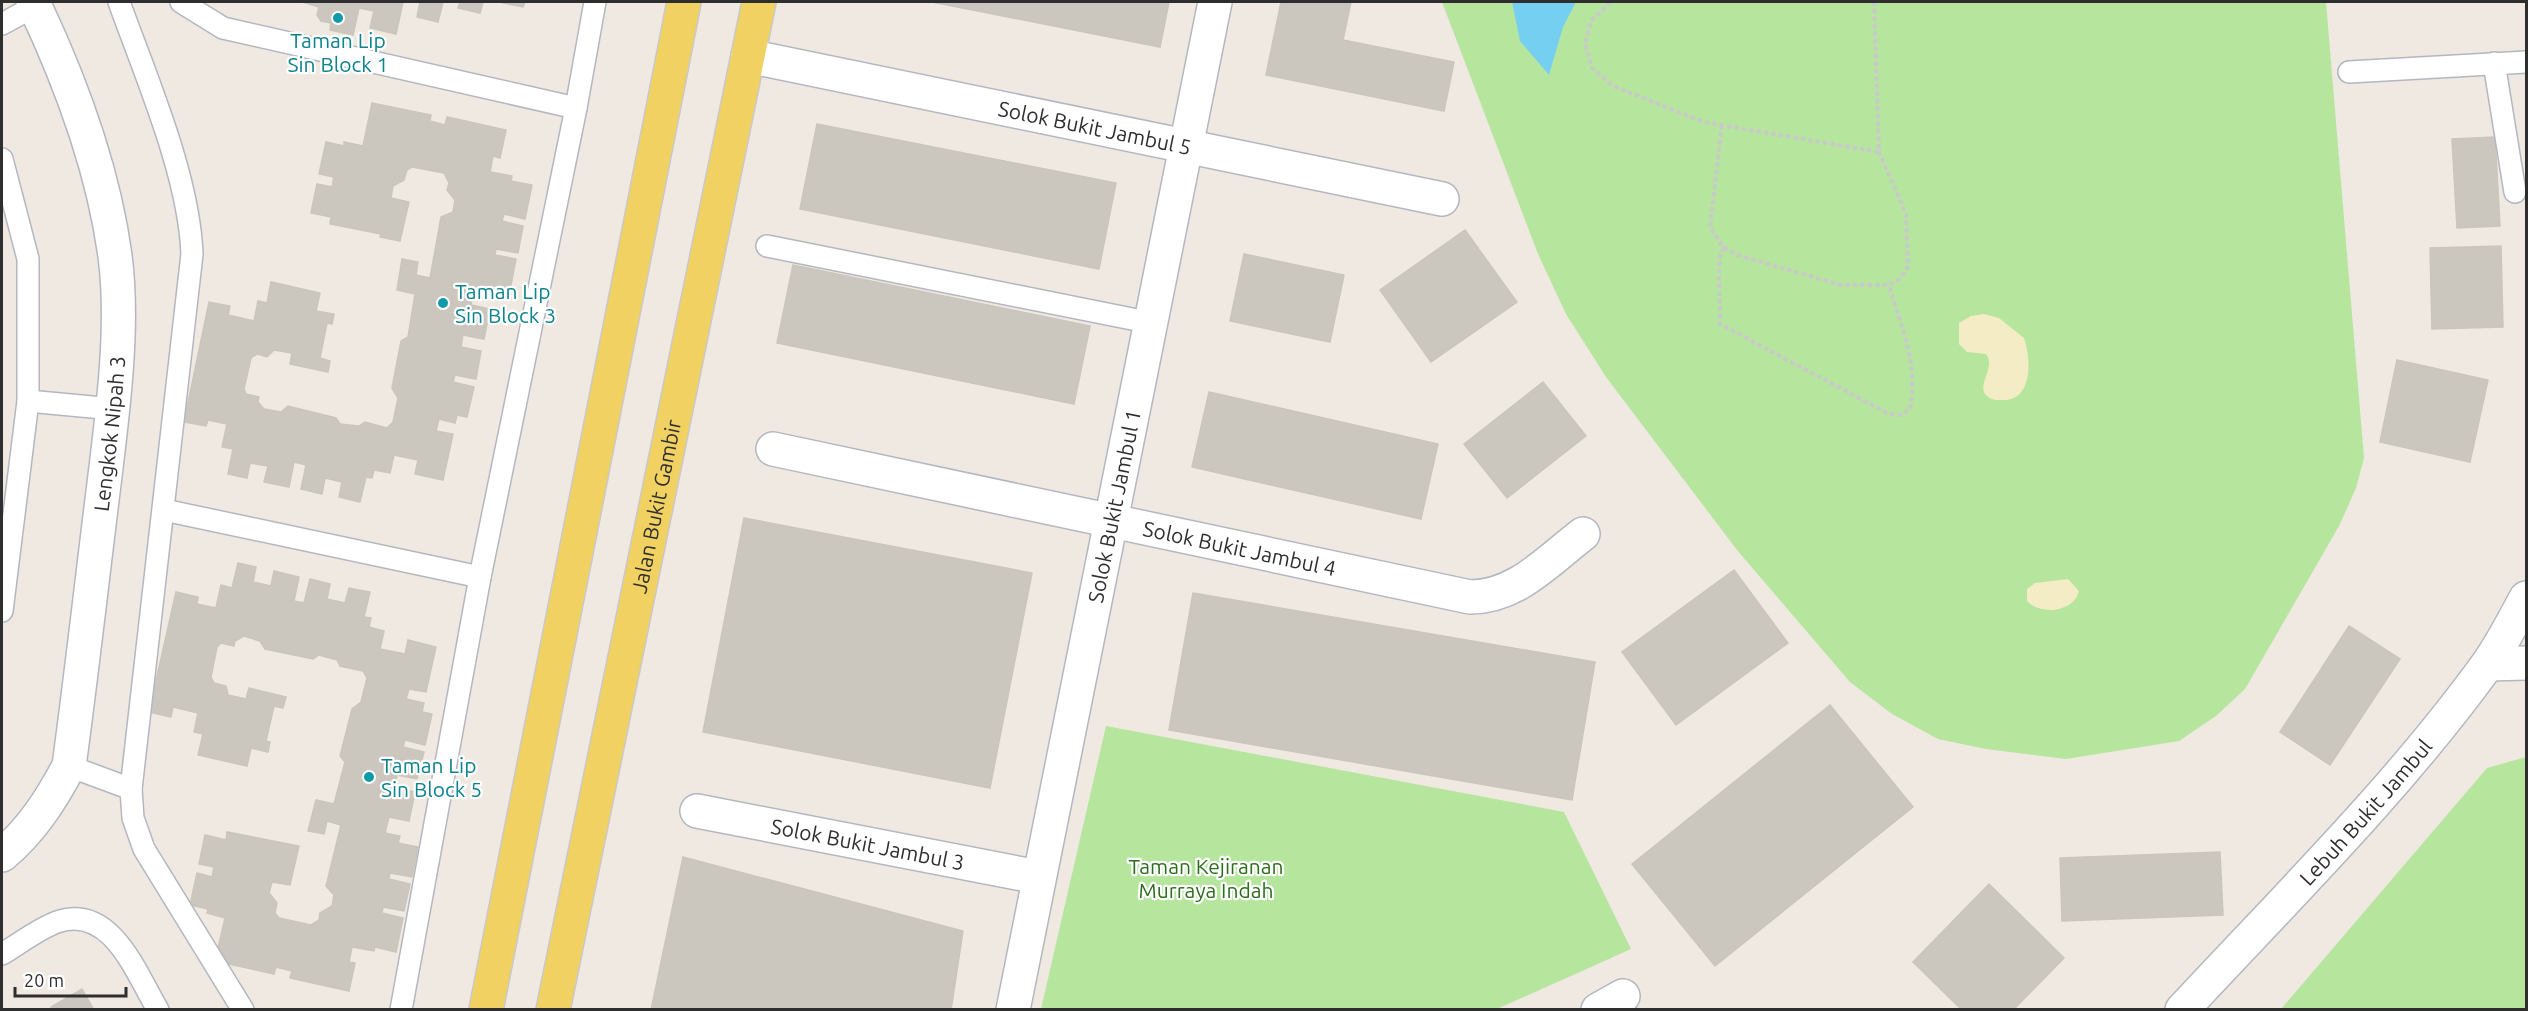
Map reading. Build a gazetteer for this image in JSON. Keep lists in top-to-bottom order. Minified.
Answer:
{"streets":{"main road":["Jalan Bukit Gambir"],"street":["Solok Bukit Jambul 5","Lengkok Nipah 3","Solok Bukit Jambul 1","Solok Bukit Jambul 4","Lebuh Bukit Jambul","Solok Bukit Jambul 3"]},"crossings":[["Solok Bukit Jambul 5","Jalan Bukit Gambir"],["Solok Bukit Jambul 5","Solok Bukit Jambul 1"],["Solok Bukit Jambul 1","Solok Bukit Jambul 4"],["Solok Bukit Jambul 1","Solok Bukit Jambul 3"]],"parks":["Taman Kejiranan Murraya Indah"],"places":["Taman Lip Sin Block 1","Taman Lip Sin Block 3","Taman Lip Sin Block 5"],"scale_bar":"20 m"}
